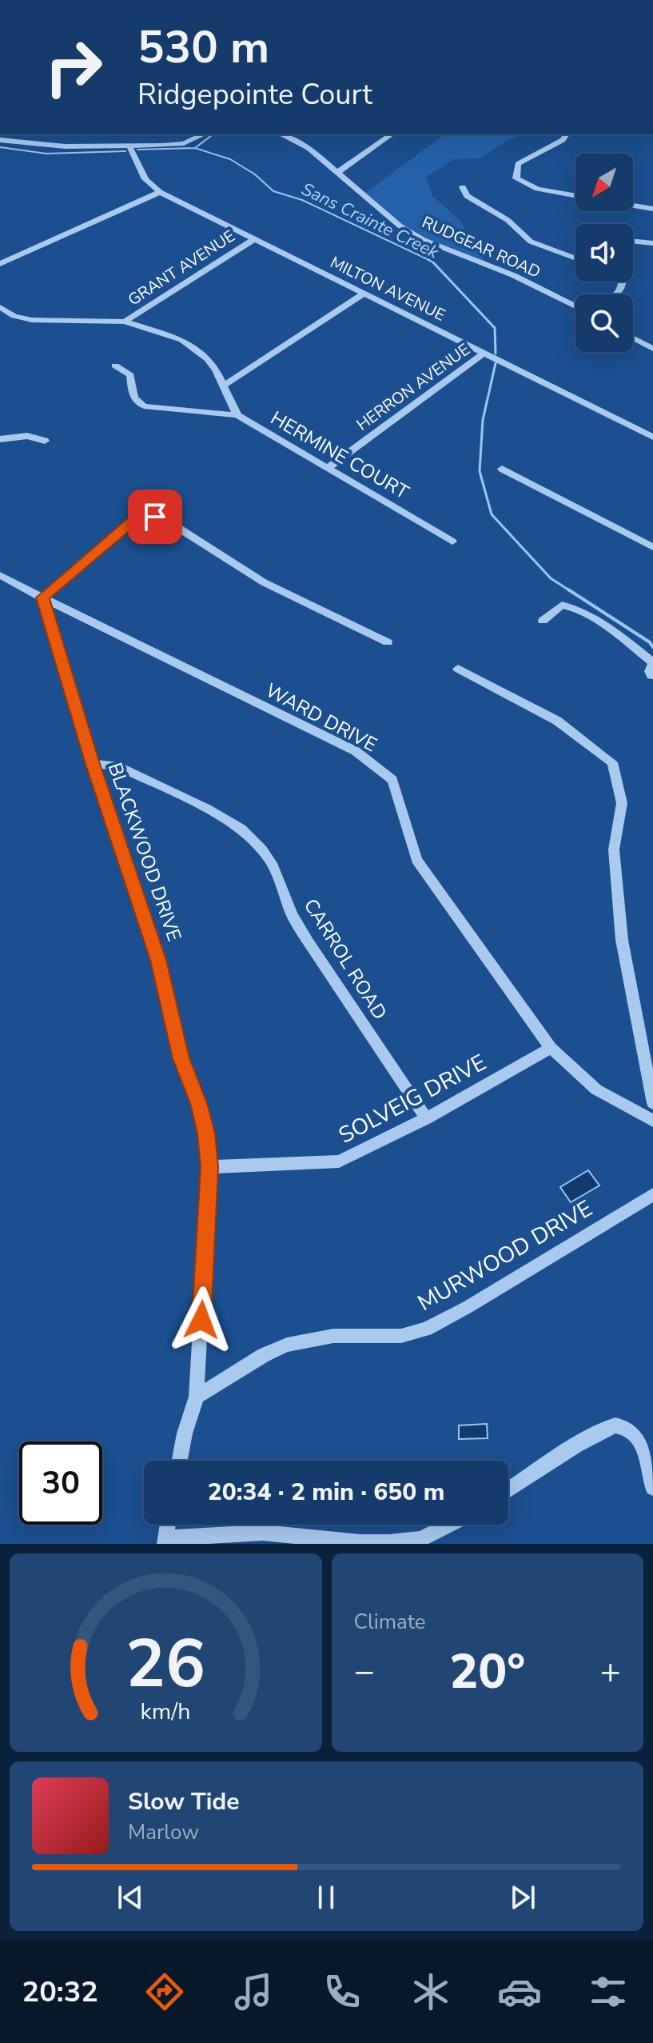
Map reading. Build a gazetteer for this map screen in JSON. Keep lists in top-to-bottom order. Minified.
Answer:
{"streets":{"street":["RUDGEAR ROAD","GRANT AVENUE","MILTON AVENUE","HERRON AVENUE","HERMINE COURT","WARD DRIVE","BLACKWOOD DRIVE","CARROL ROAD","SOLVEIG DRIVE","MURWOOD DRIVE"]},"crossings":[["GRANT AVENUE","MILTON AVENUE"],["MILTON AVENUE","HERRON AVENUE"],["HERRON AVENUE","HERMINE COURT"],["WARD DRIVE","BLACKWOOD DRIVE"],["WARD DRIVE","SOLVEIG DRIVE"],["BLACKWOOD DRIVE","CARROL ROAD"],["BLACKWOOD DRIVE","SOLVEIG DRIVE"],["BLACKWOOD DRIVE","MURWOOD DRIVE"],["CARROL ROAD","SOLVEIG DRIVE"]],"water":["Sans Crainte Creek"],"north":"bottom left","page":{"turn":["530 m","Ridgepointe Court"],"limit":"30","trip":"20:34 · 2 min · 650 m","tile":"Climate","heat":["−","20°","+"],"song":["Slow Tide","Marlow"],"tabs":"20:32","gauge":["26","km/h"]}}
